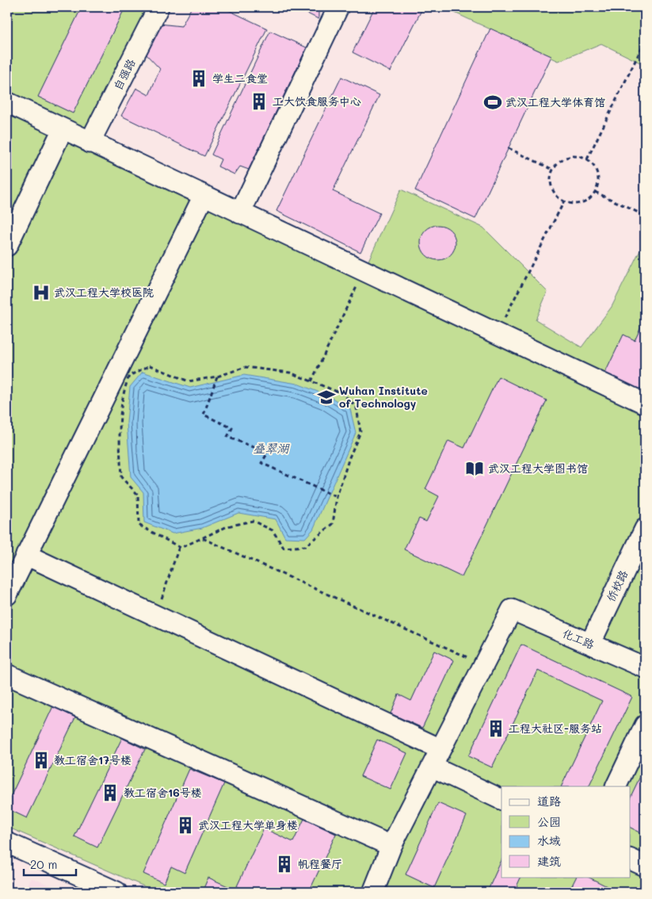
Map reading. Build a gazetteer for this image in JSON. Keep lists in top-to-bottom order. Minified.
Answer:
{"streets":{"street":["自强路","侨校路","化工路"]},"crossings":[["侨校路","化工路"]],"water":["叠翠湖"],"places":{"building":["学生二食堂","工大饮食服务中心","工程大社区-服务站","教工宿舍17号楼","教工宿舍16号楼","武汉工程大学单身楼","帆程餐厅"],"sports":["武汉工程大学体育馆"],"hospital":["武汉工程大学校医院"],"school or university":["Wuhan Institute of Technology"],"library":["武汉工程大学图书馆"]},"legend":["道路","公园","水域","建筑"],"scale_bar":"20 m"}
